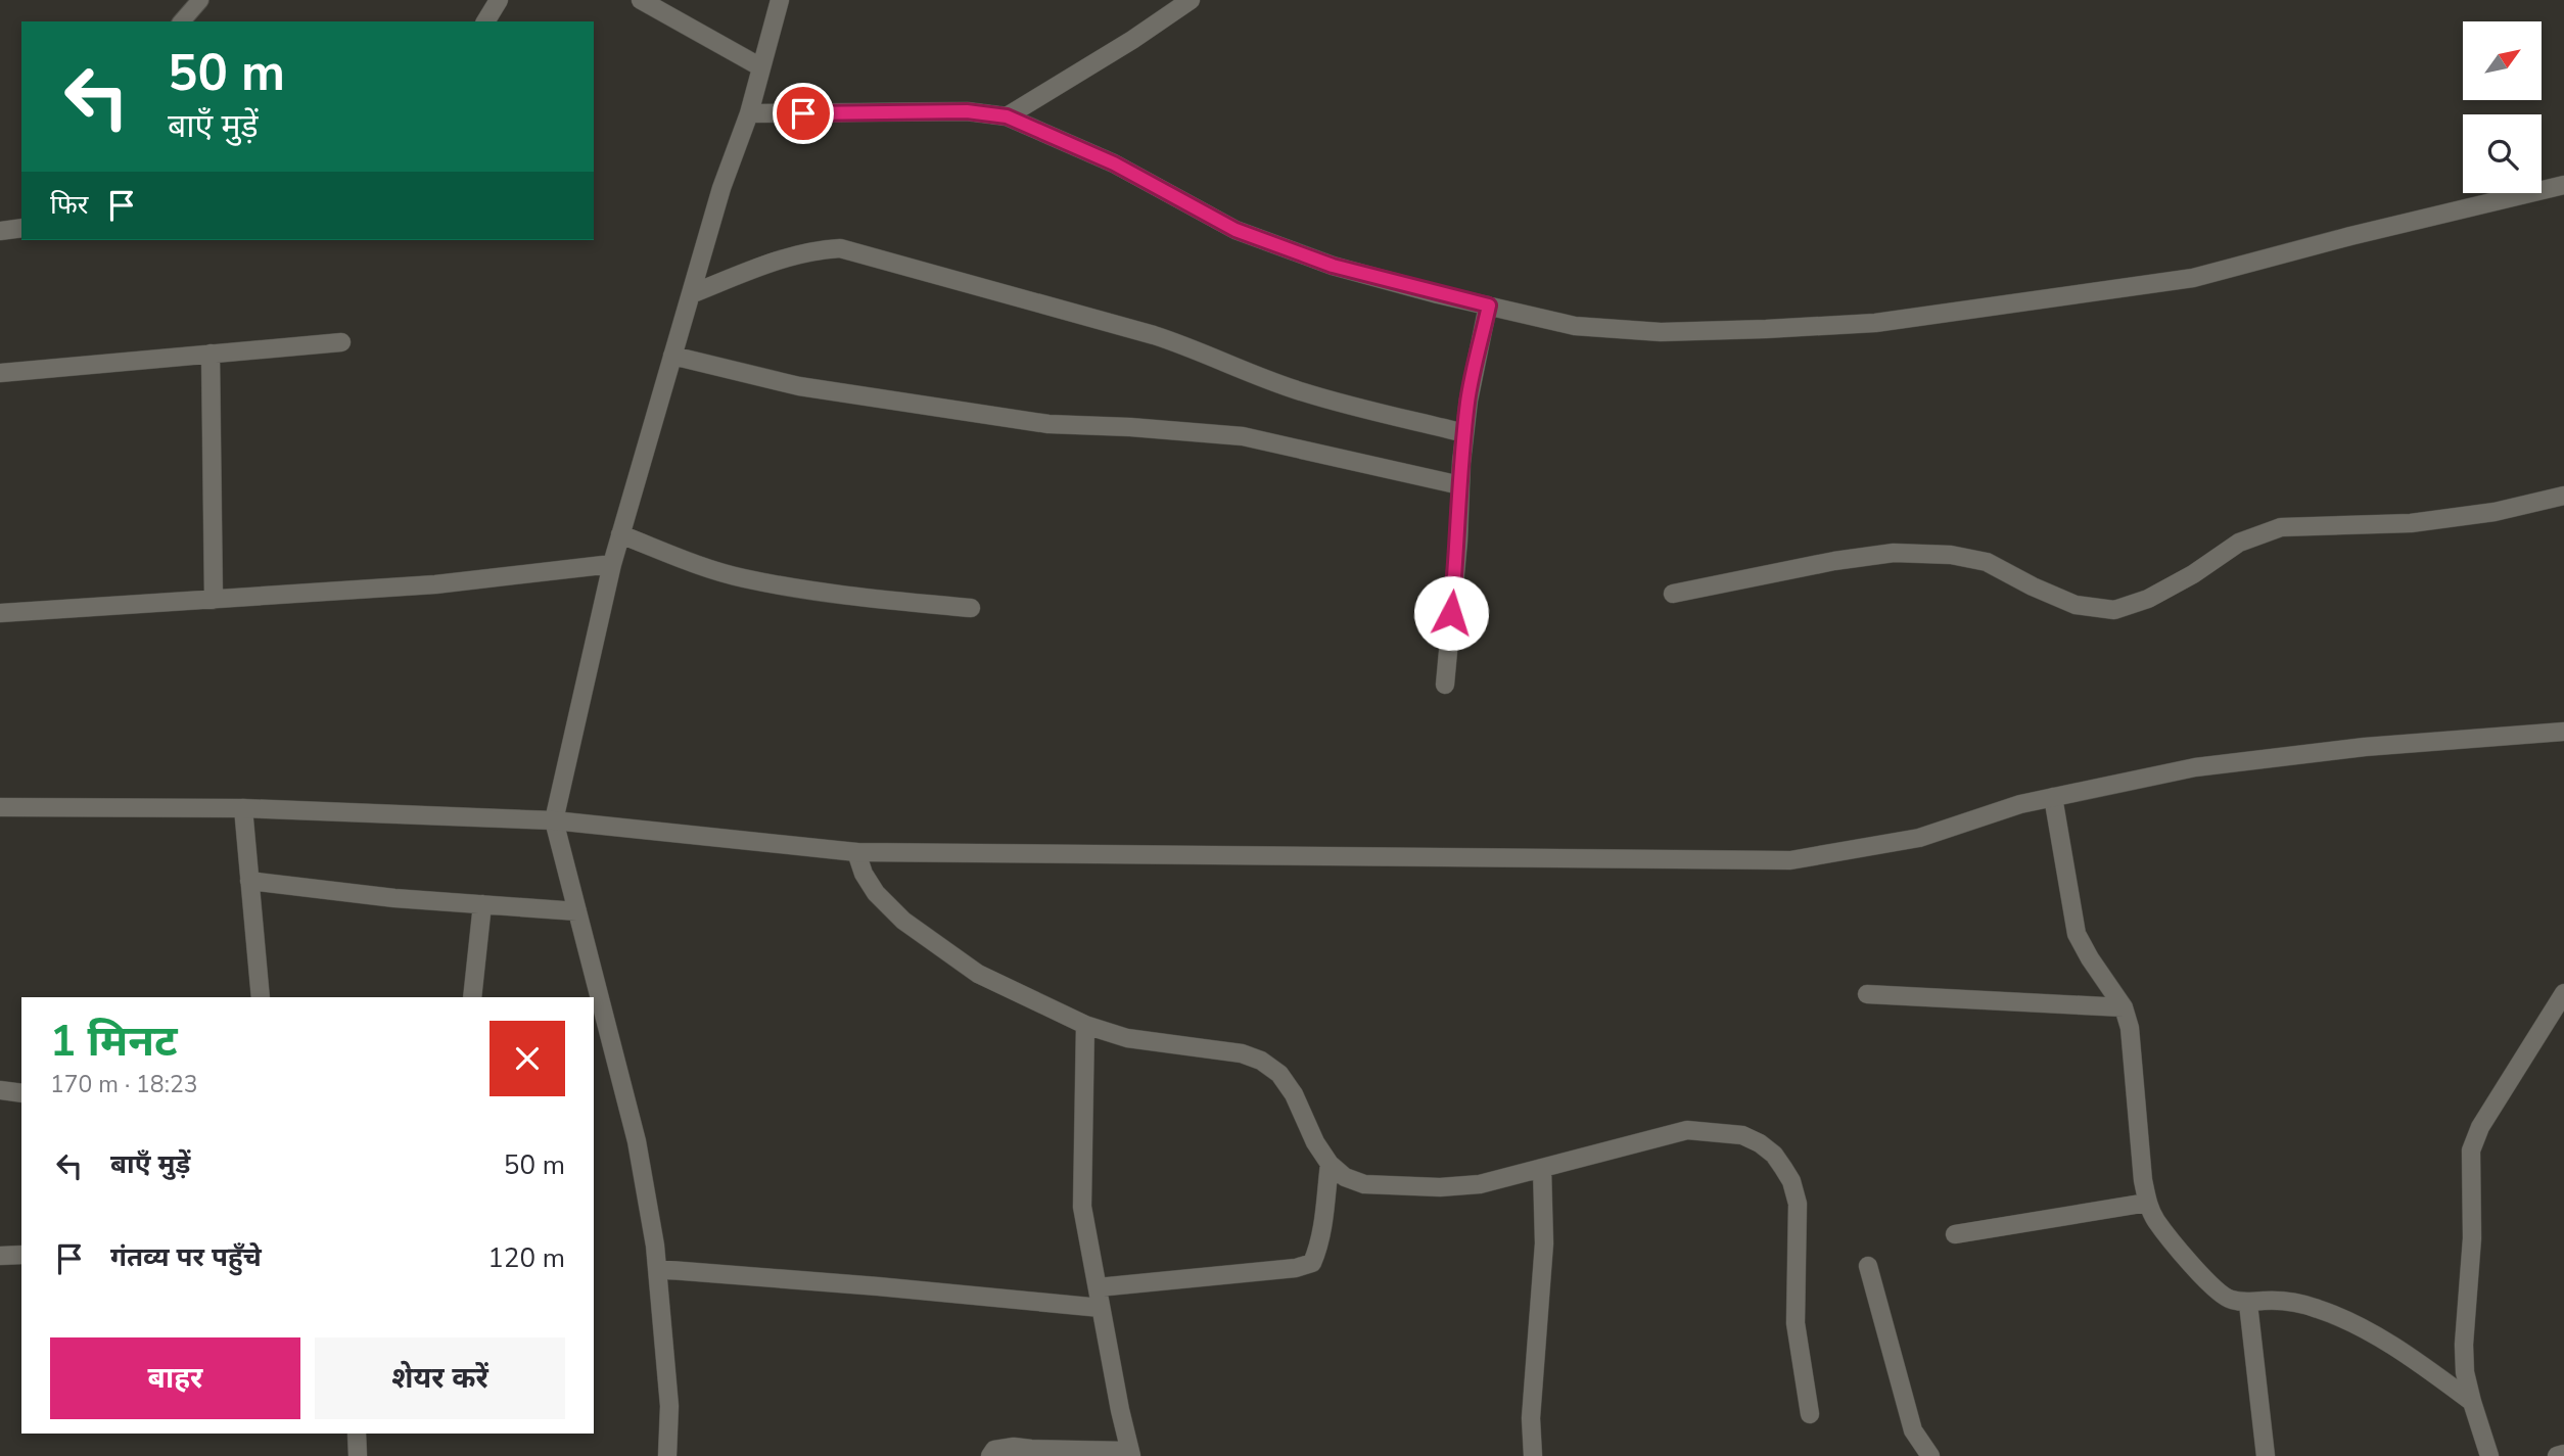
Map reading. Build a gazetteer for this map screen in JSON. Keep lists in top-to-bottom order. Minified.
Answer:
{"north":"top right","page":{"turn":["50 m","बाएँ मुड़ें"],"then":"फिर","heading":["1 मिनट","170 m · 18:23"],"list":[{"name":"बाएँ मुड़ें","value":"50 m"},{"name":"गंतव्य पर पहुँचे","value":"120 m"}],"buttons":["बाहर","शेयर करें"]}}
